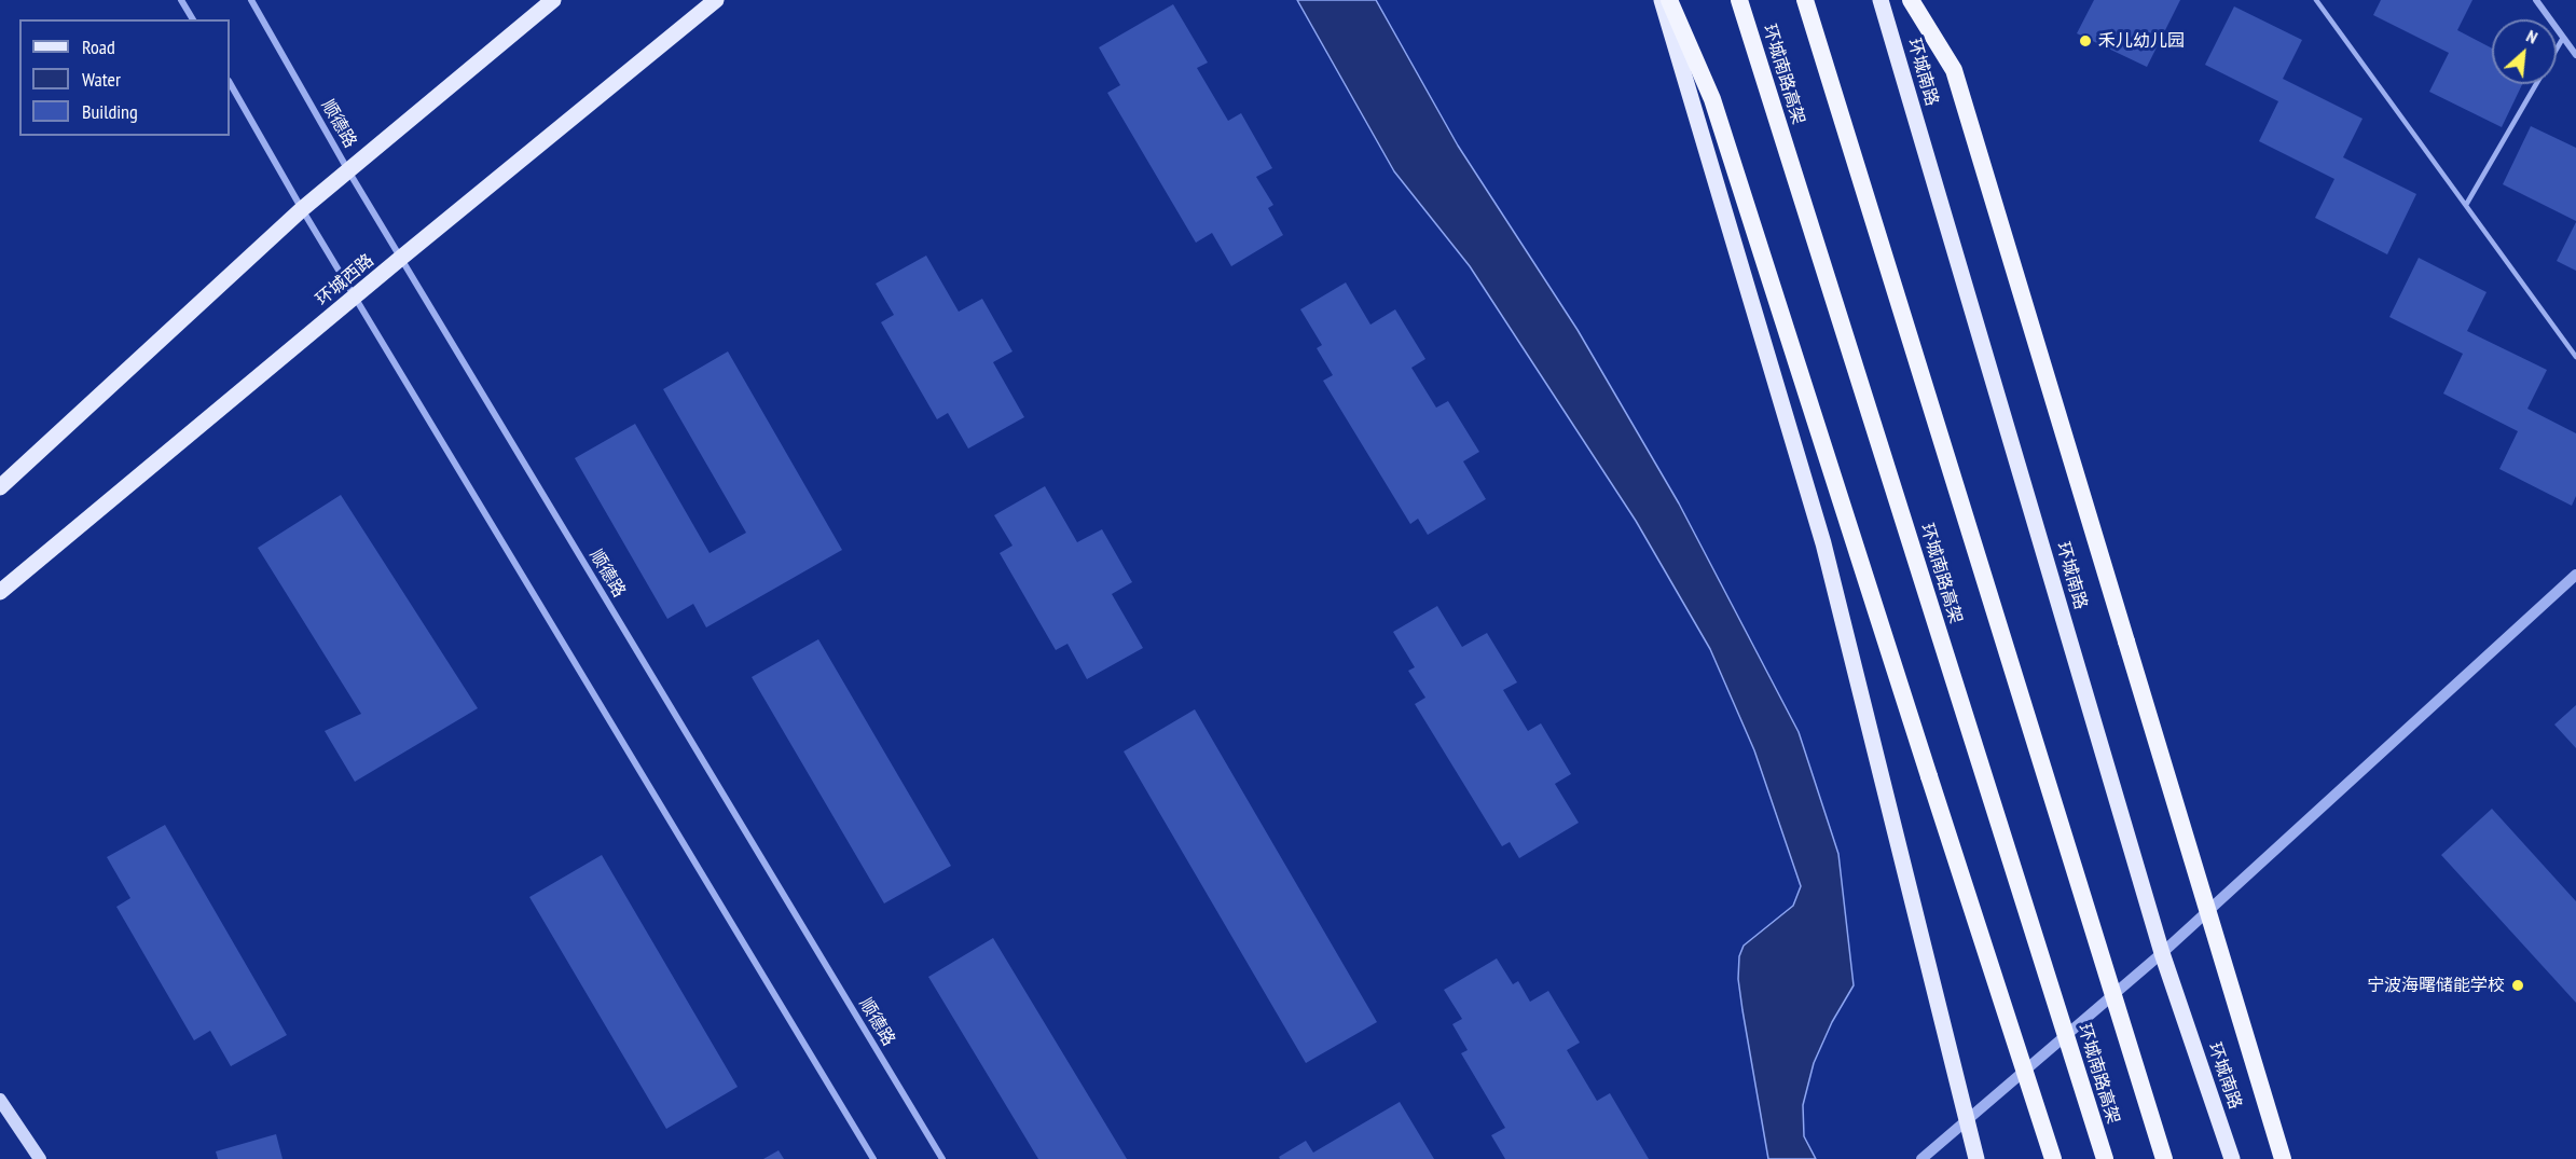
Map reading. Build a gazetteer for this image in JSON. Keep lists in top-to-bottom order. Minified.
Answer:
{"streets":{"highway":["环城南路高架"],"main road":["环城南路","环城西路"],"street":["顺德路"]},"crossings":[["顺德路","环城西路"]],"places":["禾儿幼儿园","宁波海曙储能学校"],"legend":["Road","Water","Building"],"north":"top right"}
